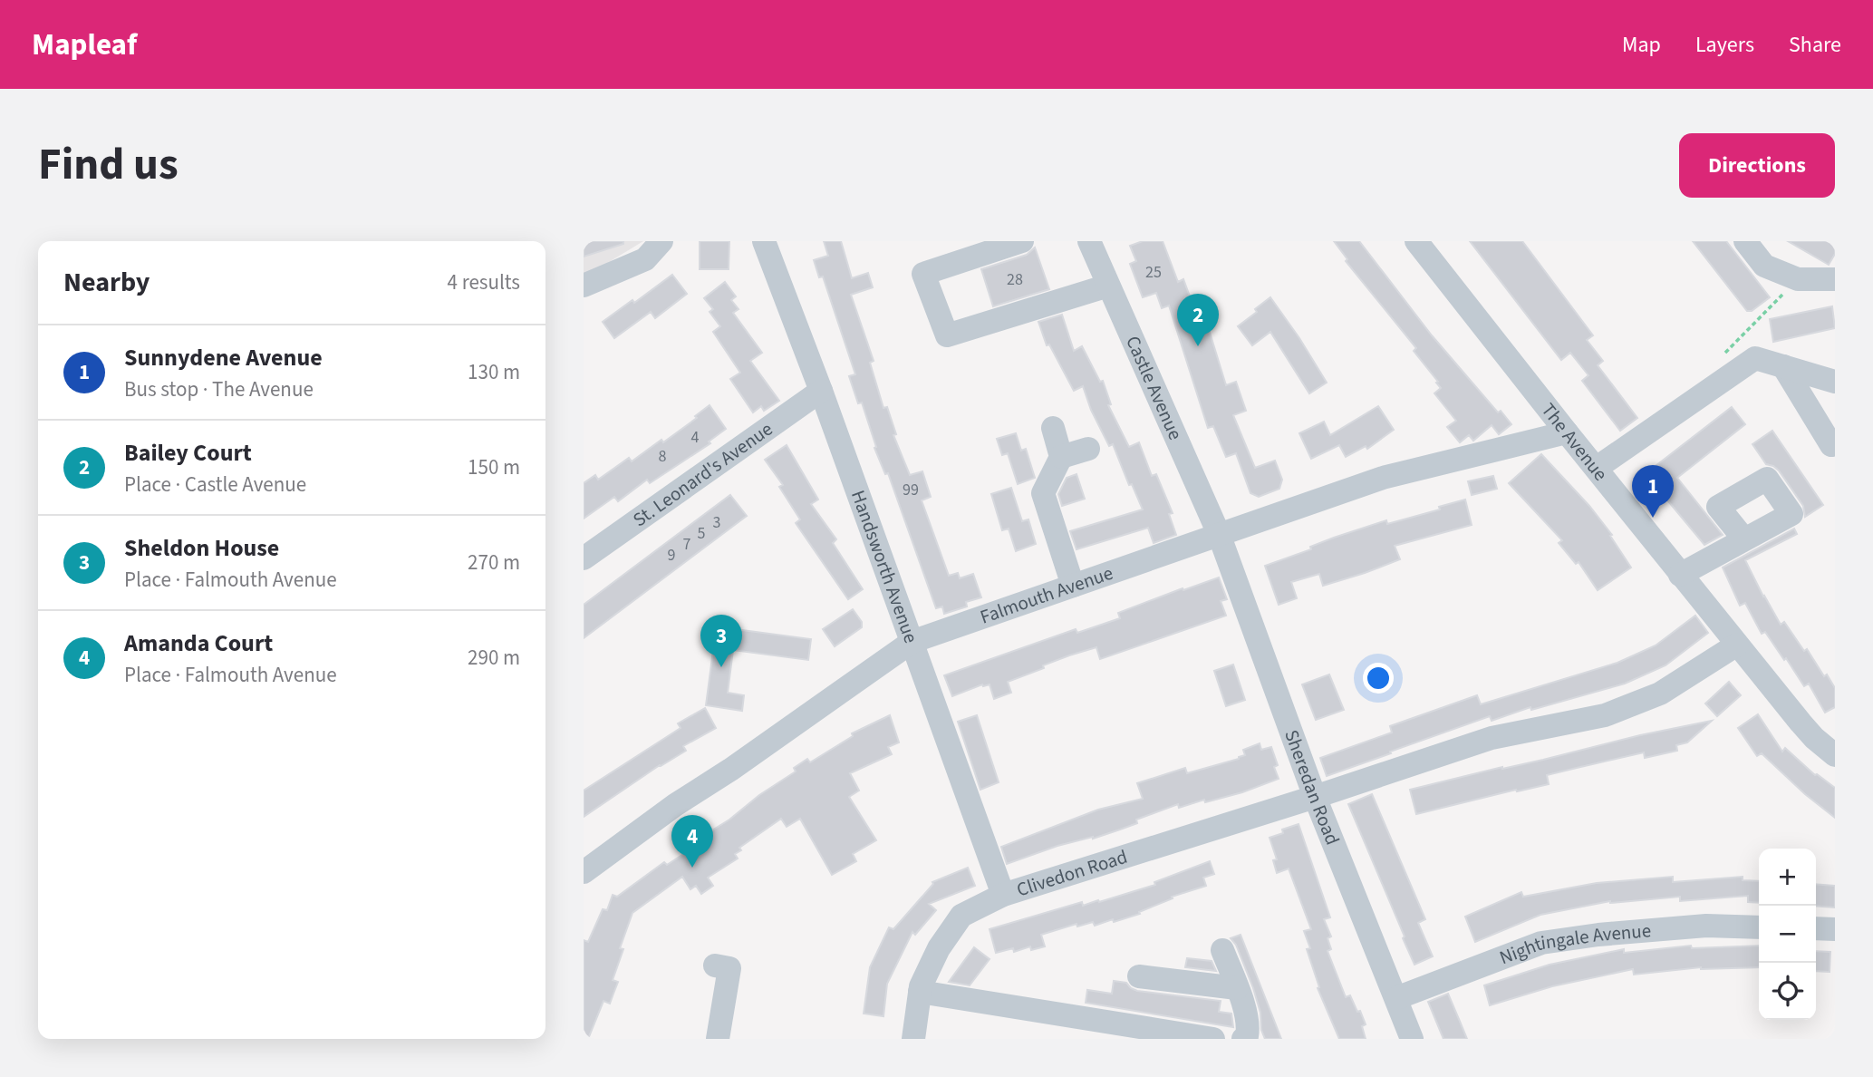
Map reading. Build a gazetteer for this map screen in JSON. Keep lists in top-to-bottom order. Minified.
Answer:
{"streets":{"street":["Castle Avenue","The Avenue","St. Leonard's Avenue","Handsworth Avenue","Falmouth Avenue","Sheredan Road","Clivedon Road","Nightingale Avenue"]},"crossings":[["Castle Avenue","Falmouth Avenue"],["Castle Avenue","Sheredan Road"],["The Avenue","Falmouth Avenue"],["The Avenue","Clivedon Road"],["St. Leonard's Avenue","Handsworth Avenue"],["Handsworth Avenue","Falmouth Avenue"],["Handsworth Avenue","Clivedon Road"],["Falmouth Avenue","Sheredan Road"],["Sheredan Road","Clivedon Road"],["Sheredan Road","Nightingale Avenue"]],"house_numbers":["25","28","4","8","99","3","5","7","9"],"page":{"header":"Mapleaf","nav":["Map","Layers","Share"],"title":"Find us","buttons":"Directions","heading":["Nearby","4 results"],"pins":["2","1","3","4"],"list":[{"mark":"1","name":"Sunnydene Avenue","note":"Bus stop · The Avenue","value":"130 m"},{"mark":"2","name":"Bailey Court","note":"Place · Castle Avenue","value":"150 m"},{"mark":"3","name":"Sheldon House","note":"Place · Falmouth Avenue","value":"270 m"},{"mark":"4","name":"Amanda Court","note":"Place · Falmouth Avenue","value":"290 m"}],"map_buttons":["+","−"]}}
